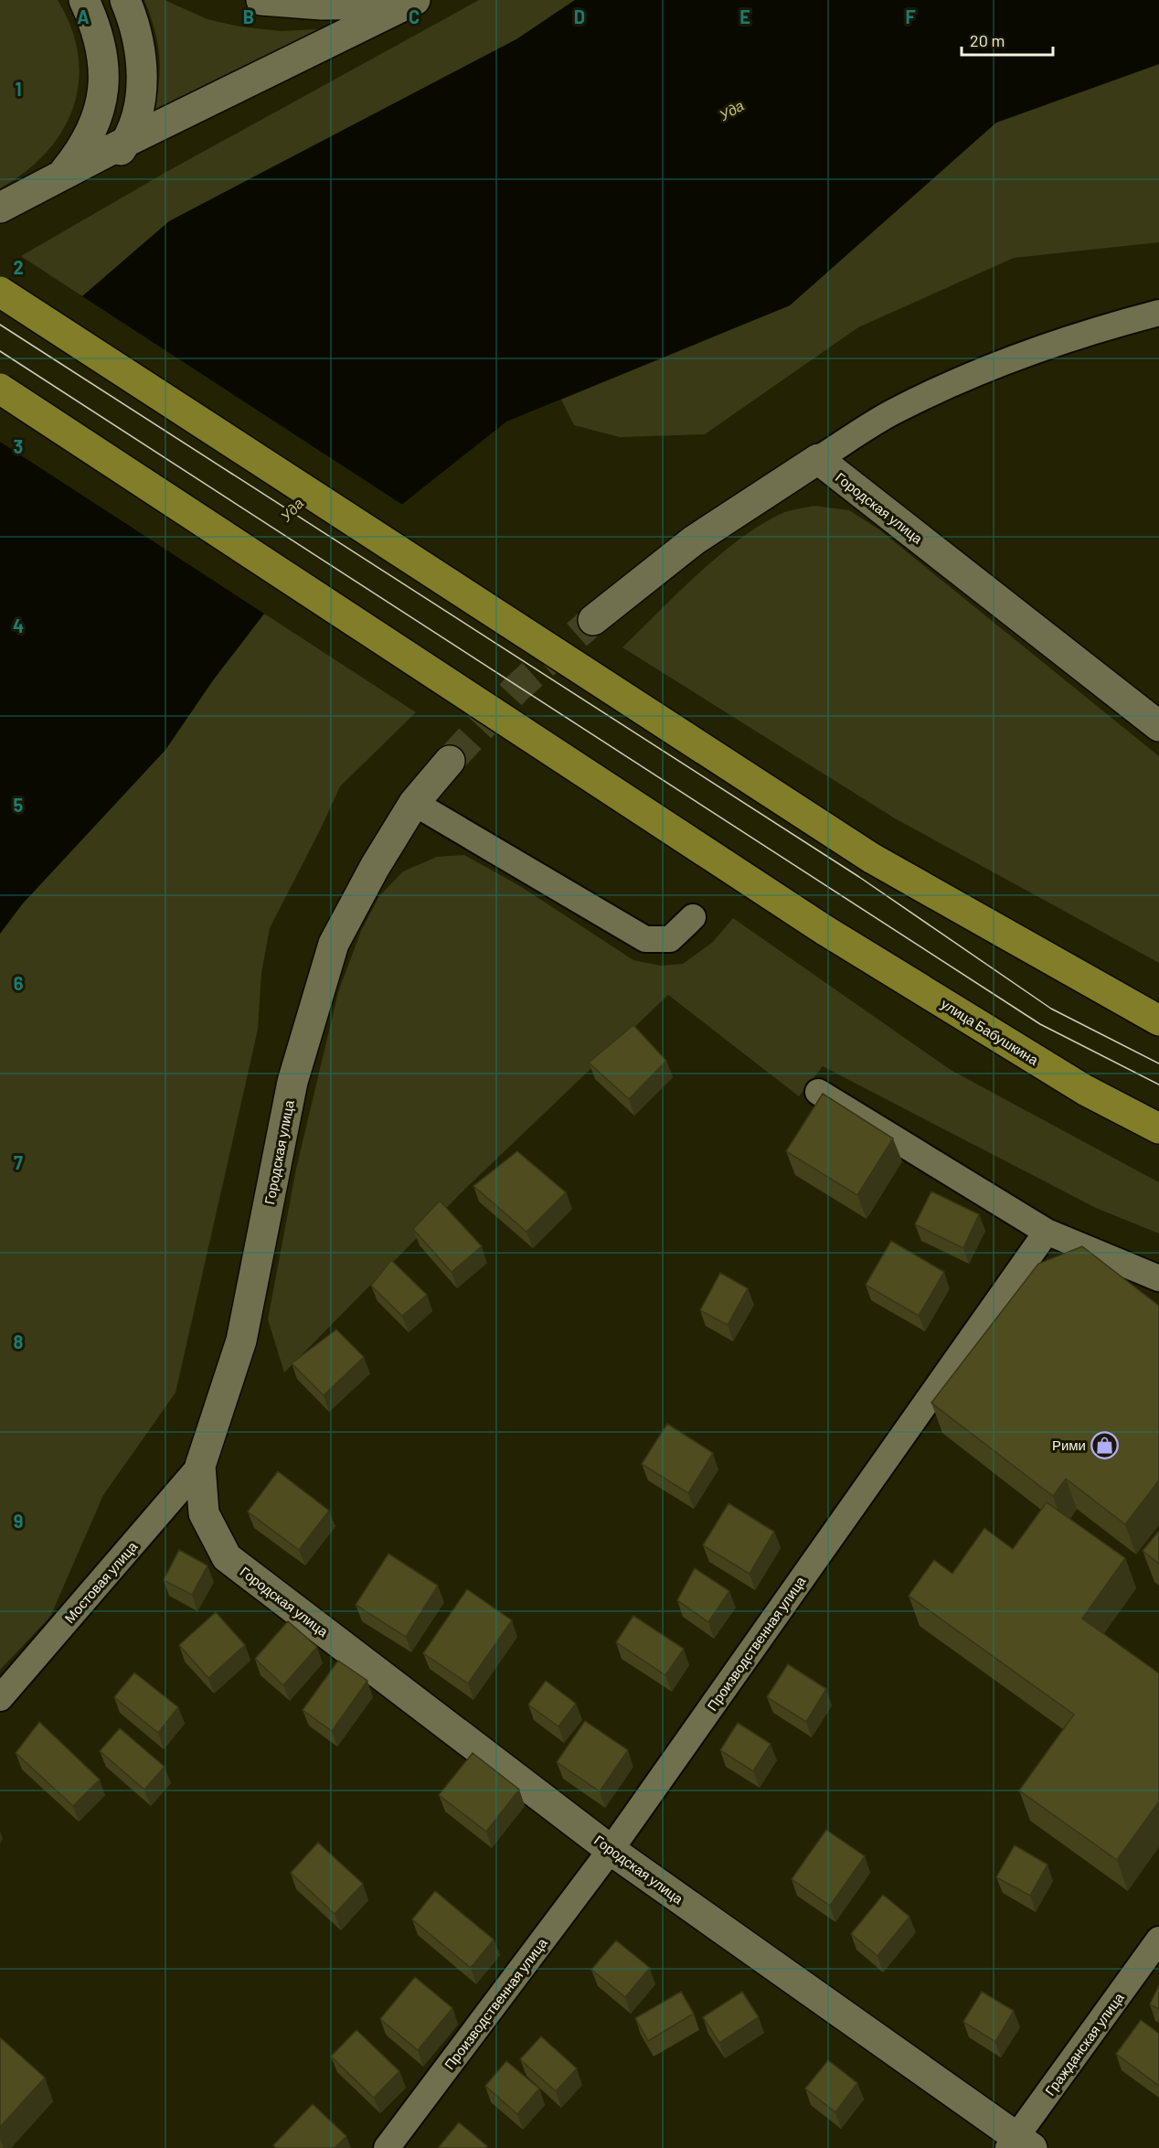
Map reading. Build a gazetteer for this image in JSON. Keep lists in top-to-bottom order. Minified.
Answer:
{"streets":{"main road":["улица Бабушкина"],"street":["Городская улица","Мостовая улица","Производственная улица","Гражданская улица"]},"crossings":[["Городская улица","Мостовая улица"],["Городская улица","Производственная улица"],["Городская улица","Гражданская улица"]],"water":["Уда"],"places":{"shop":["Рими"]},"scale_bar":"20 m","grid":{"columns":["A","B","C","D","E","F"],"rows":["1","2","3","4","5","6","7","8","9"]}}
